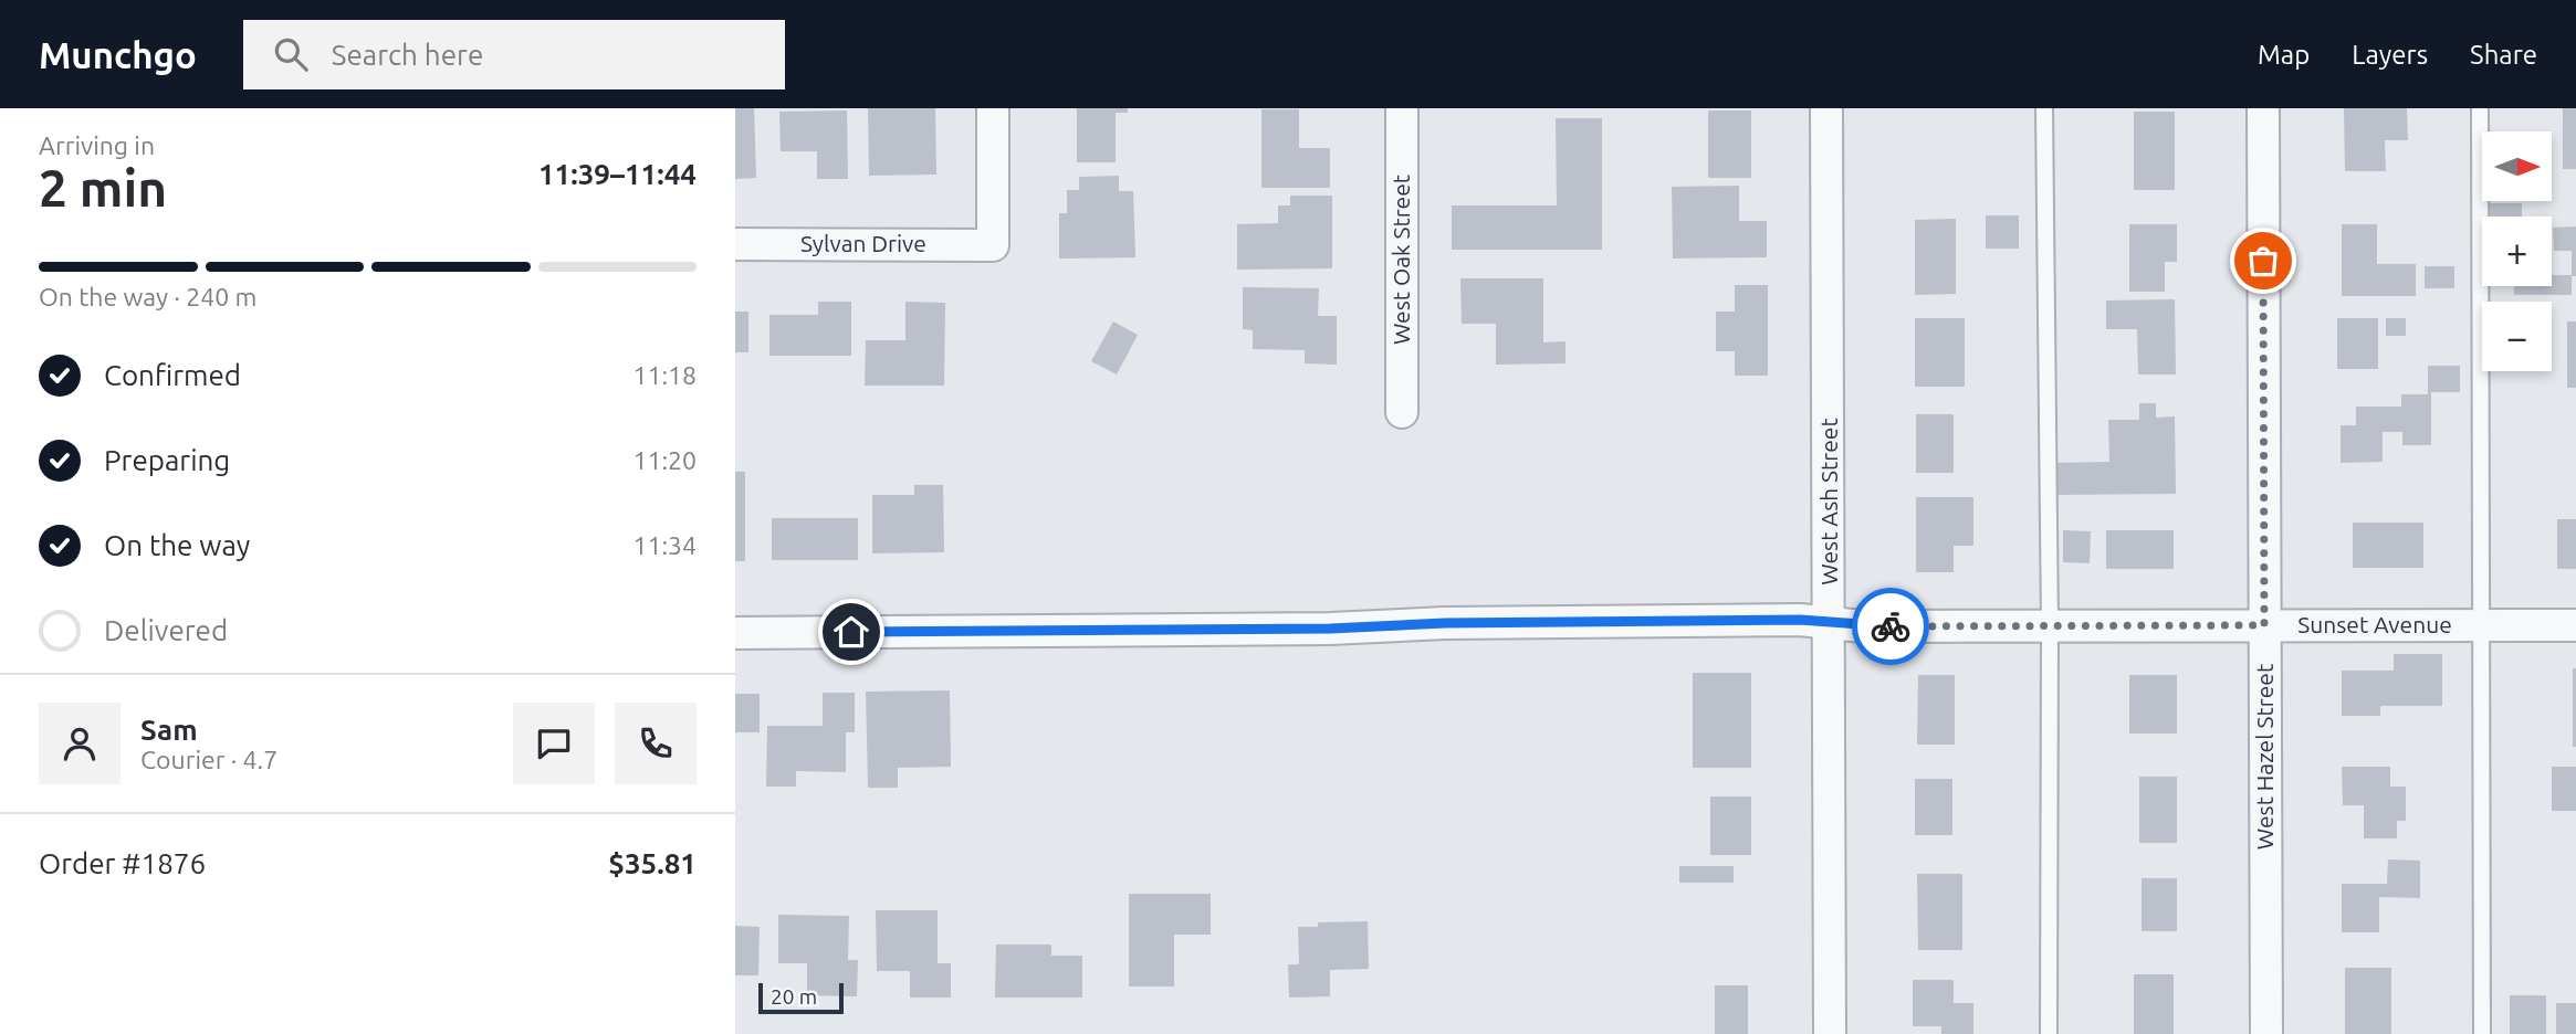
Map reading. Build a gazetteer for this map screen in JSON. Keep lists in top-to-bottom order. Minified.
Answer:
{"streets":{"street":["Sylvan Drive","West Oak Street","West Ash Street","Sunset Avenue","West Hazel Street"]},"crossings":[["West Ash Street","Sunset Avenue"],["Sunset Avenue","West Hazel Street"]],"scale_bar":"20 m","north":"right","page":{"header":"Munchgo","search":"Search here","nav":["Map","Layers","Share"],"heading":["2 min","Arriving in","11:39–11:44"],"panel":["Sam","Courier · 4.7","Order #1876","$35.81"],"map_buttons":["+","−"],"bar":"On the way · 240 m","list":[["Confirmed","11:18"],["Preparing","11:20"],["On the way","11:34"],"Delivered"],"scale":"20 m"}}
